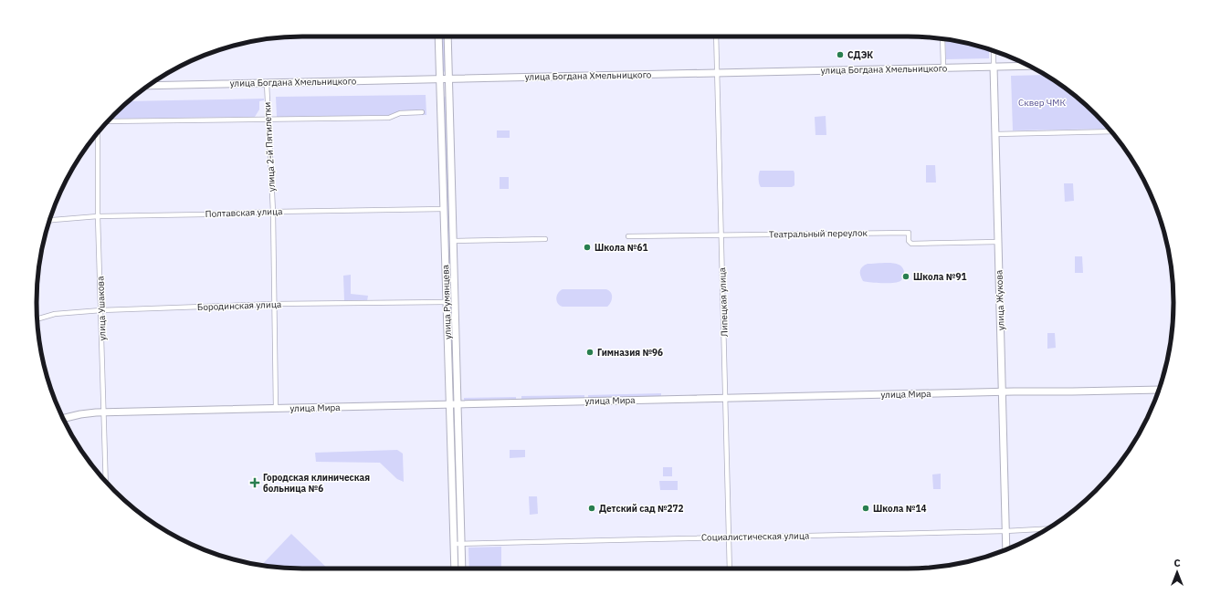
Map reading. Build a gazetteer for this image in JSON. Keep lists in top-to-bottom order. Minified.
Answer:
{"streets":{"main road":["улица Богдана Хмельницкого","улица Жукова","улица Румянцева","улица Мира"],"street":["улица 2-й Пятилетки","Полтавская улица","Театральный переулок","Липецкая улица","Бородинская улица","улица Ушакова","Социалистическая улица"]},"crossings":[["улица Богдана Хмельницкого","улица 2-й Пятилетки"],["улица Богдана Хмельницкого","улица Жукова"],["улица Богдана Хмельницкого","улица Румянцева"],["улица Богдана Хмельницкого","Липецкая улица"],["улица 2-й Пятилетки","Полтавская улица"],["улица 2-й Пятилетки","Бородинская улица"],["улица 2-й Пятилетки","улица Мира"],["Полтавская улица","улица Румянцева"],["Полтавская улица","улица Ушакова"],["Театральный переулок","улица Жукова"],["Театральный переулок","Липецкая улица"],["улица Жукова","улица Мира"],["улица Жукова","Социалистическая улица"],["улица Румянцева","Бородинская улица"],["улица Румянцева","улица Мира"],["улица Румянцева","Социалистическая улица"],["Липецкая улица","улица Мира"],["Липецкая улица","Социалистическая улица"],["Бородинская улица","улица Ушакова"],["улица Ушакова","улица Мира"]],"parks":["Сквер ЧМК"],"places":{"other":["СДЭК","Школа №61","Школа №91","Гимназия №96","Детский сад №272","Школа №14"],"health":["Городская клиническая больница №6"]},"north":"top"}
